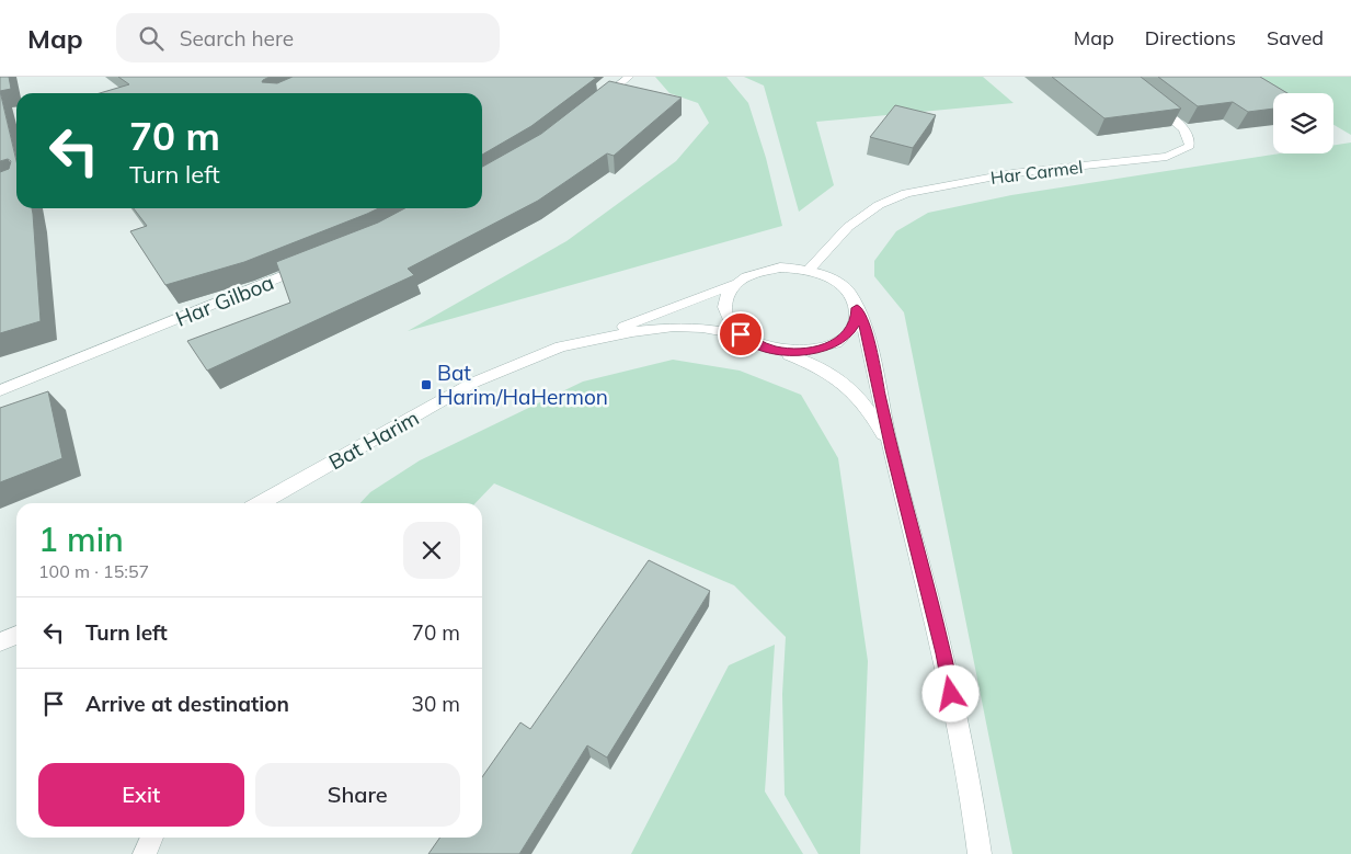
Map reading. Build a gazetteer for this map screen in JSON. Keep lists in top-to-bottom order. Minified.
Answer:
{"streets":{"street":["Har Carmel","Har Gilboa","Bat Harim"]},"crossings":[["Har Carmel","Bat Harim"]],"places":{"transit":["Bat Harim/HaHermon"]},"page":{"header":"Map","search":"Search here","nav":["Map","Directions","Saved"],"turn":["70 m","Turn left"],"heading":["1 min","100 m · 15:57"],"list":[{"name":"Turn left","value":"70 m"},{"name":"Arrive at destination","value":"30 m"}],"buttons":["Exit","Share"]}}
